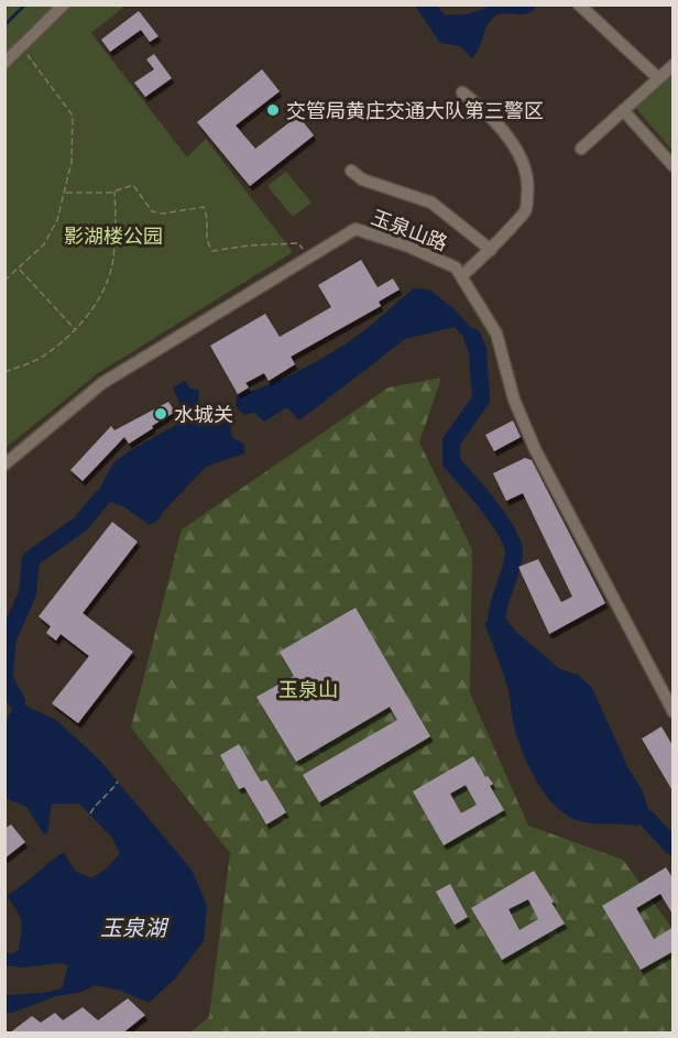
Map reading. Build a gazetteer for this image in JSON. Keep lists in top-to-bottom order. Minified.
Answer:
{"streets":{"street":["玉泉山路"]},"water":["玉泉湖"],"parks":["影湖楼公园","玉泉山"],"places":["交管局黄庄交通大队第三警区","水城关"]}
